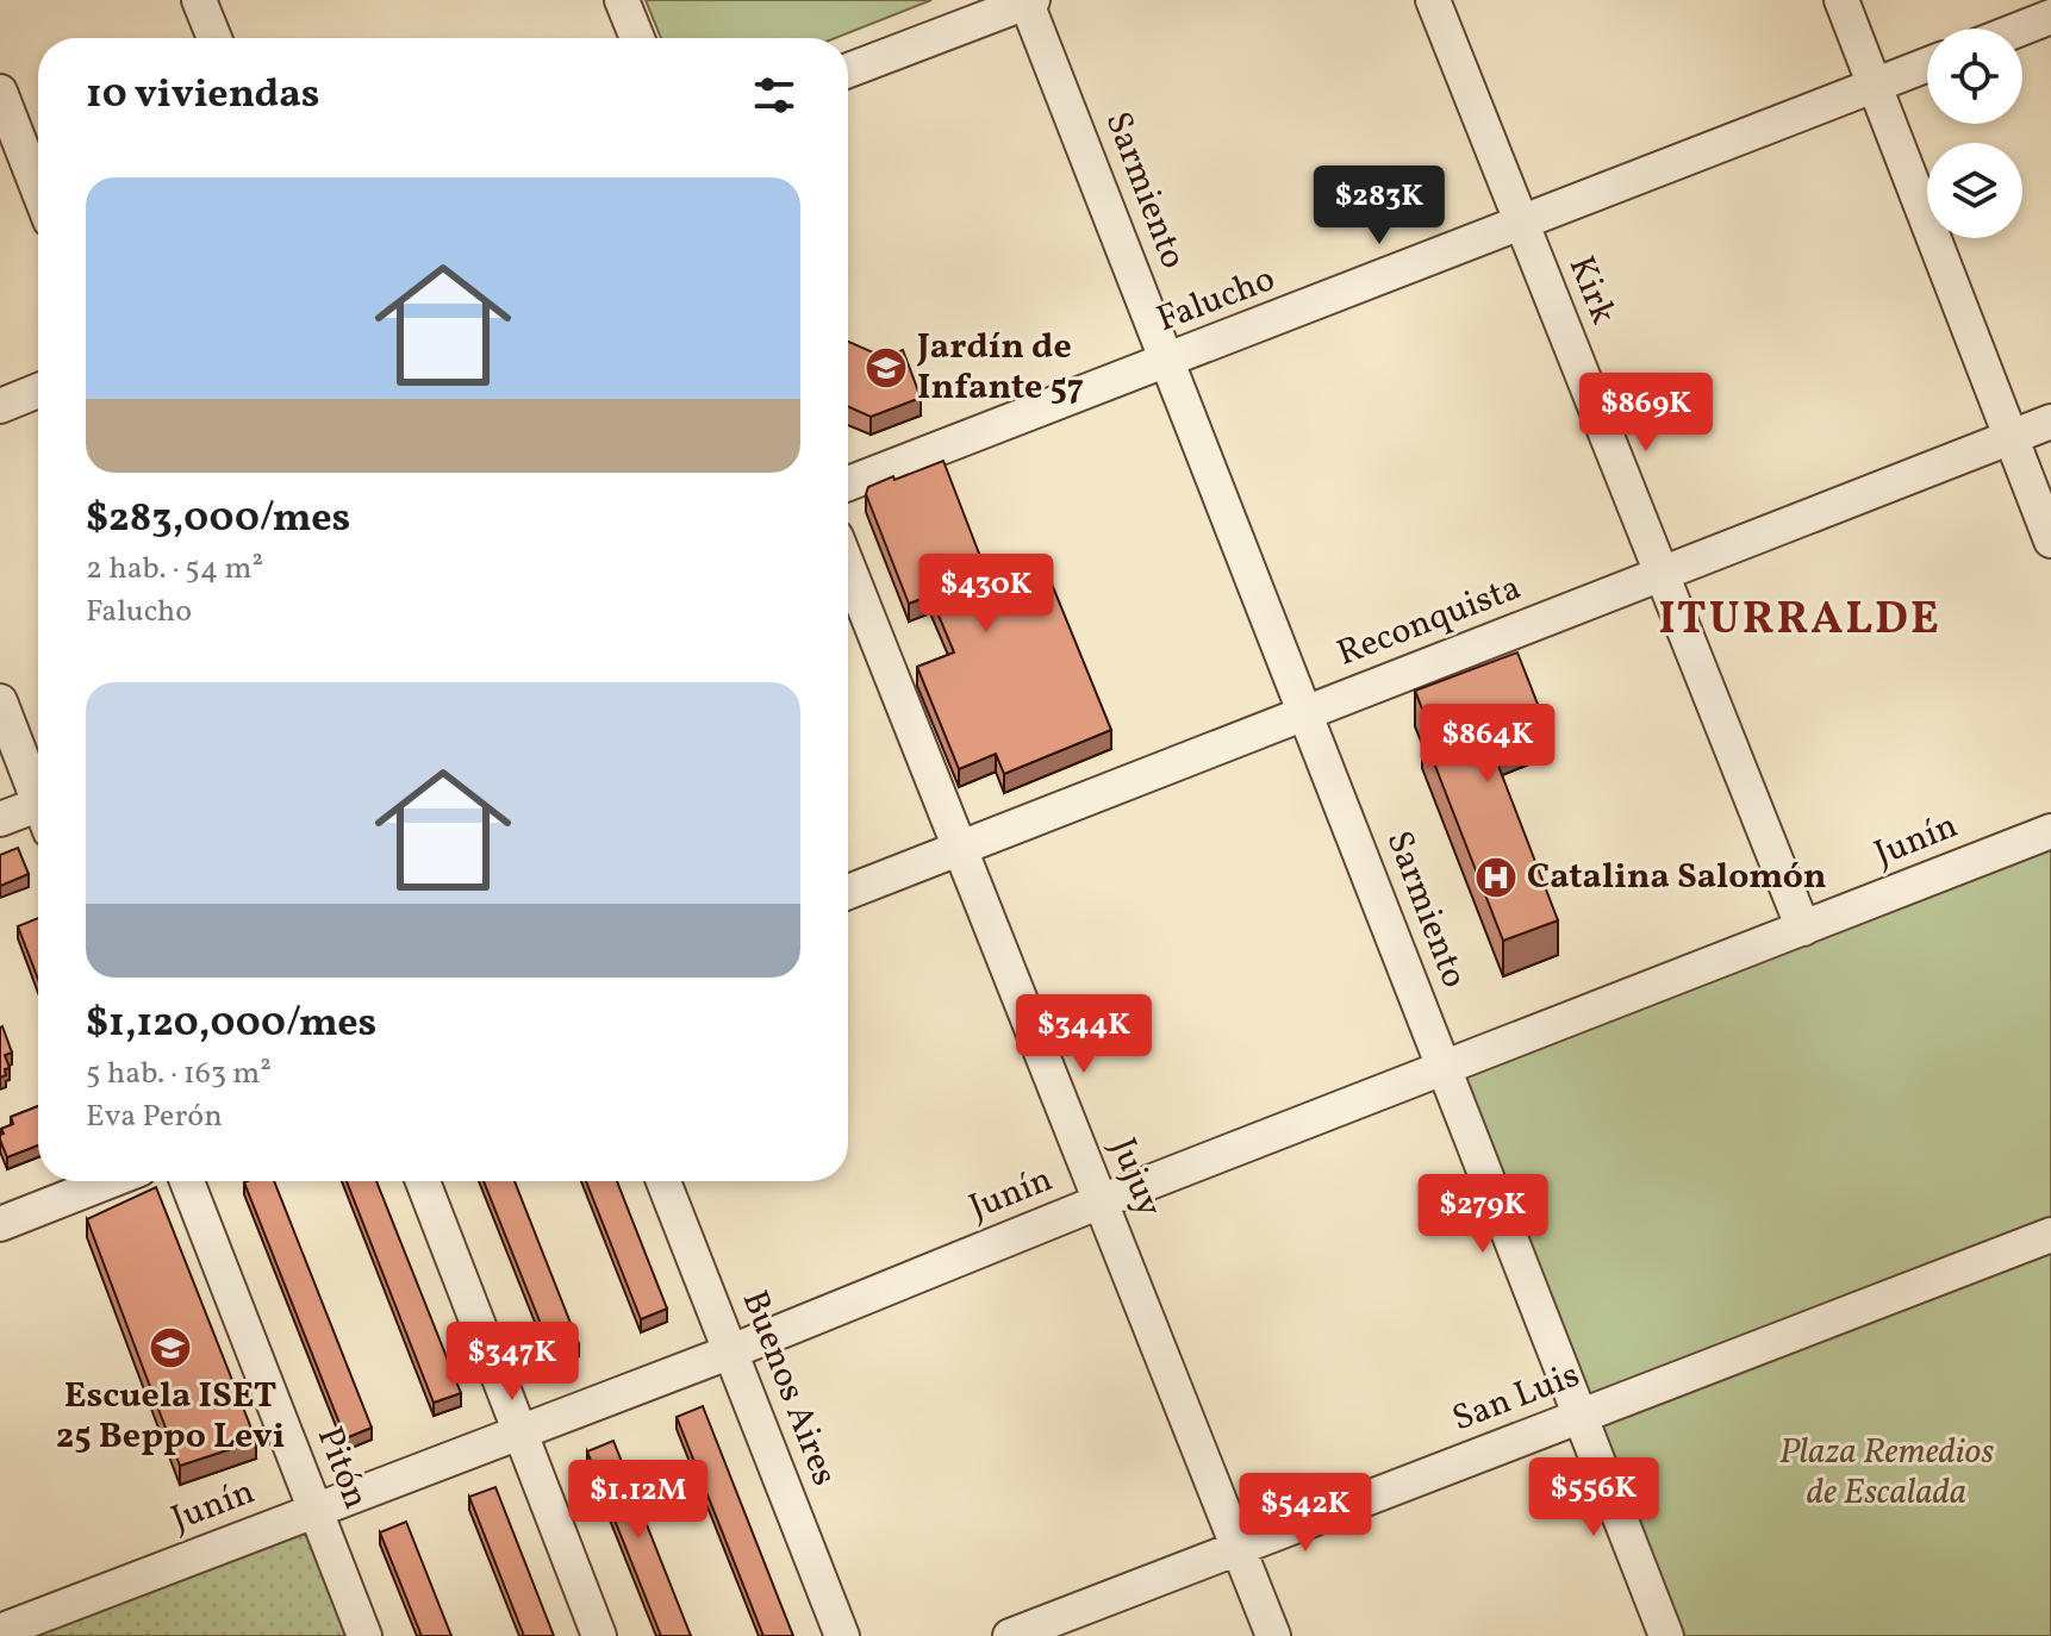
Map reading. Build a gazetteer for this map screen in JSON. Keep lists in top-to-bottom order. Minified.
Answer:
{"streets":{"street":["Sarmiento","Kirk","Falucho","Reconquista","Junín","Jujuy","Buenos Aires","San Luis","Pitón"]},"crossings":[["Sarmiento","Falucho"],["Sarmiento","Reconquista"],["Sarmiento","Junín"],["Sarmiento","San Luis"],["Kirk","Falucho"],["Kirk","Reconquista"],["Kirk","Junín"],["Reconquista","Jujuy"],["Junín","Jujuy"],["Junín","Buenos Aires"],["Junín","Pitón"],["Jujuy","San Luis"]],"districts":["ITURRALDE"],"parks":["Plaza Remedios de Escalada"],"places":{"school or university":["Jardín de Infante 57","Escuela ISET 25 Beppo Levi"],"hospital":["Catalina Salomón"]},"page":{"heading":"10 viviendas","list":[{"name":"$283,000/mes","note":"2 hab. · 54 m² · Falucho"},{"name":"$1,120,000/mes","note":"5 hab. · 163 m² · Eva Perón"}],"price":["$283K","$869K","$430K","$864K","$344K","$279K","$347K","$556K","$1.12M","$542K"]}}
